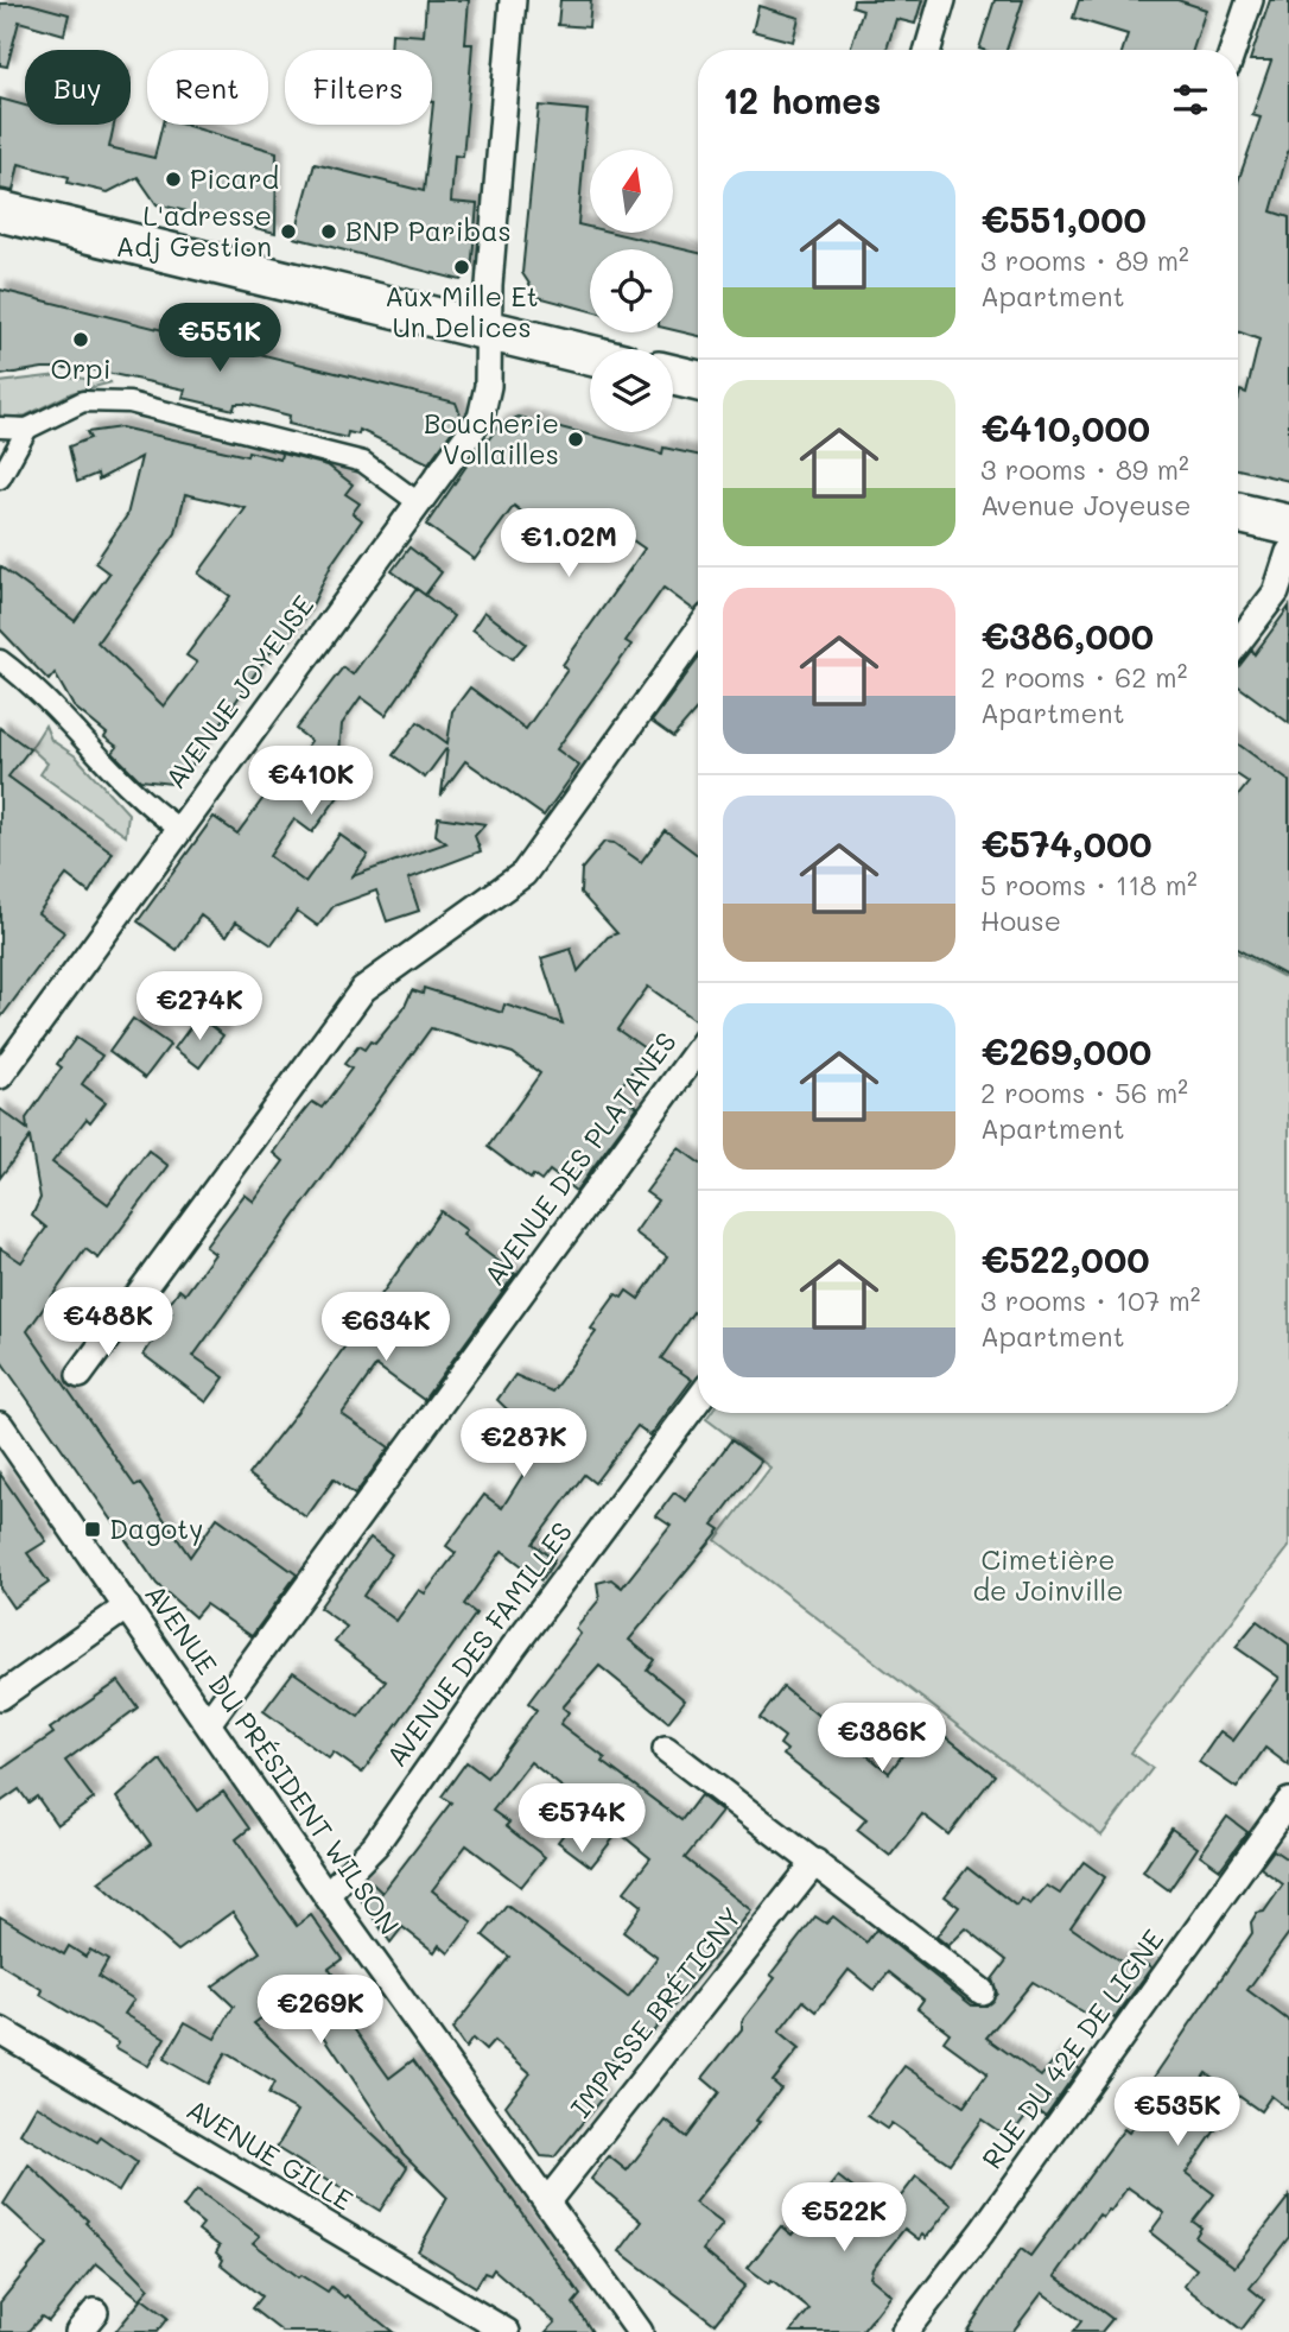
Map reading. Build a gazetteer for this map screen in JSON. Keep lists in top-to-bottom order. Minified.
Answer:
{"streets":{"street":["AVENUE JOYEUSE","AVENUE DES PLATANES","AVENUE DES FAMILLES","AVENUE DU PRÉSIDENT WILSON","IMPASSE BRÉTIGNY","RUE DU 42E DE LIGNE","AVENUE GILLE"]},"crossings":[["AVENUE DES PLATANES","AVENUE DU PRÉSIDENT WILSON"],["AVENUE DES FAMILLES","AVENUE DU PRÉSIDENT WILSON"],["AVENUE DU PRÉSIDENT WILSON","IMPASSE BRÉTIGNY"]],"parks":["Cimetière de Joinville"],"places":{"other":["Picard","L'adresse Adj Gestion","BNP Paribas","Aux Mille Et Un Delices","Orpi","Boucherie Vollailles"],"transit":["Dagoty"]},"north":"top","page":{"chip":["Buy","Rent","Filters"],"heading":"12 homes","list":[{"name":"€551,000","note":"3 rooms · 89 m² · Apartment"},{"name":"€410,000","note":"3 rooms · 89 m² · Avenue Joyeuse"},{"name":"€386,000","note":"2 rooms · 62 m² · Apartment"},{"name":"€574,000","note":"5 rooms · 118 m² · House"},{"name":"€269,000","note":"2 rooms · 56 m² · Apartment"},{"name":"€522,000","note":"3 rooms · 107 m² · Apartment"}],"price":["€551K","€1.02M","€410K","€274K","€488K","€634K","€287K","€386K","€574K","€269K","€535K","€522K"]}}
